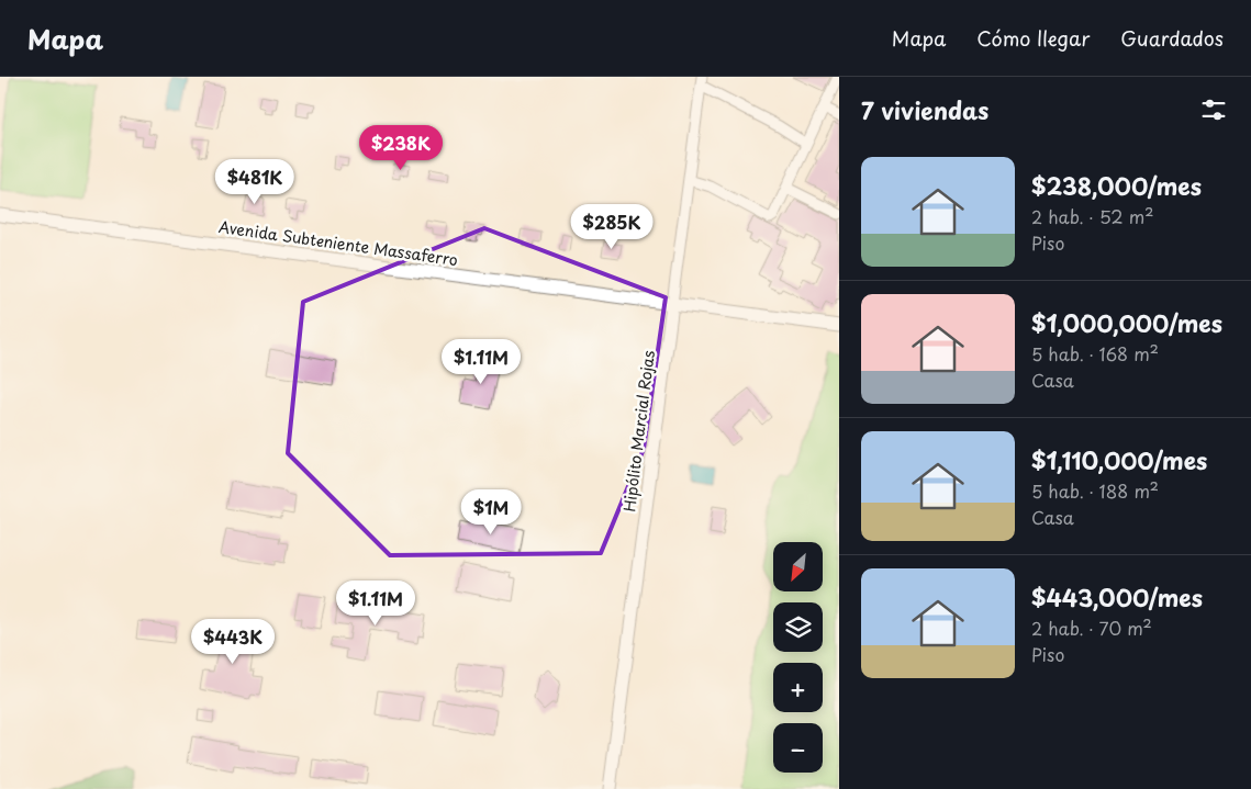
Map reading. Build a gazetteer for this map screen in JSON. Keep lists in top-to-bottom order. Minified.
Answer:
{"streets":{"main road":["Avenida Subteniente Massaferro","Hipólito Marcial Rojas"]},"crossings":[["Avenida Subteniente Massaferro","Hipólito Marcial Rojas"]],"north":"bottom left","page":{"header":"Mapa","nav":["Mapa","Cómo llegar","Guardados"],"heading":"7 viviendas","price":["$238K","$481K","$285K","$1.11M","$1M","$1.11M","$443K"],"list":[{"name":"$238,000/mes","note":"2 hab. · 52 m² · Piso"},{"name":"$1,000,000/mes","note":"5 hab. · 168 m² · Casa"},{"name":"$1,110,000/mes","note":"5 hab. · 188 m² · Casa"},{"name":"$443,000/mes","note":"2 hab. · 70 m² · Piso"}],"map_buttons":["+","−"]}}
